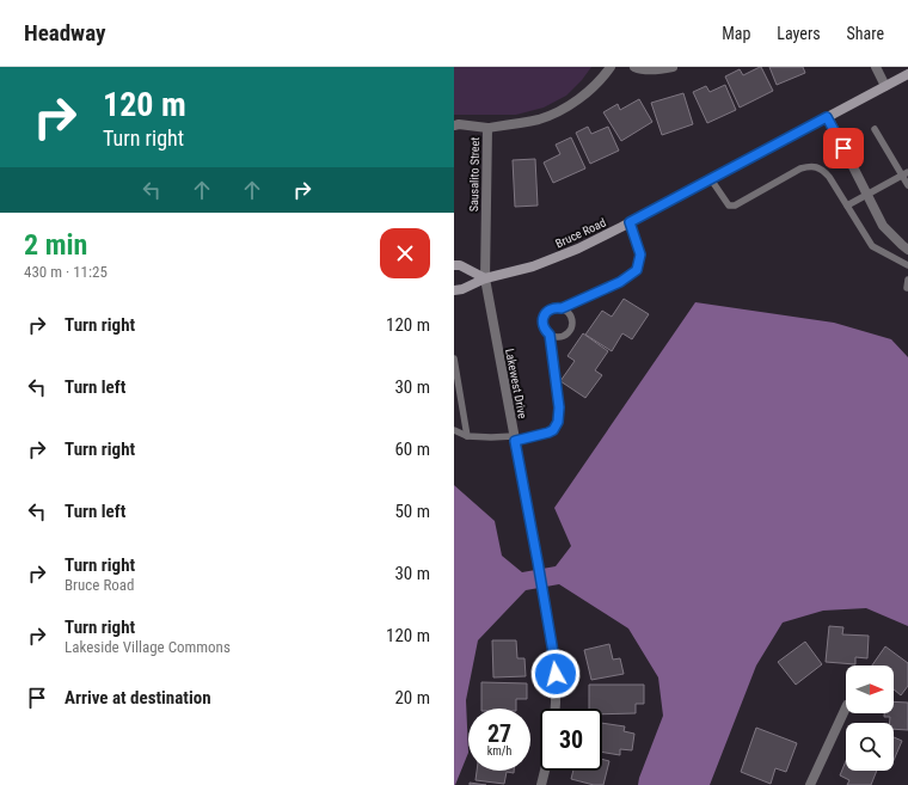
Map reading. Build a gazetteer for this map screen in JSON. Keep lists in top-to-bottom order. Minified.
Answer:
{"streets":{"main road":["Bruce Road"],"street":["Sausalito Street","Lakewest Drive"]},"crossings":[["Sausalito Street","Bruce Road"],["Sausalito Street","Lakewest Drive"],["Bruce Road","Lakewest Drive"]],"north":"right","page":{"header":"Headway","nav":["Map","Layers","Share"],"turn":["120 m","Turn right"],"heading":["2 min","430 m · 11:25"],"list":[{"name":"Turn right","value":"120 m"},{"name":"Turn left","value":"30 m"},{"name":"Turn right","value":"60 m"},{"name":"Turn left","value":"50 m"},{"name":"Turn right","note":"Bruce Road","value":"30 m"},{"name":"Turn right","note":"Lakeside Village Commons","value":"120 m"},{"name":"Arrive at destination","value":"20 m"}],"speed":"27 km/h","limit":"30"}}
